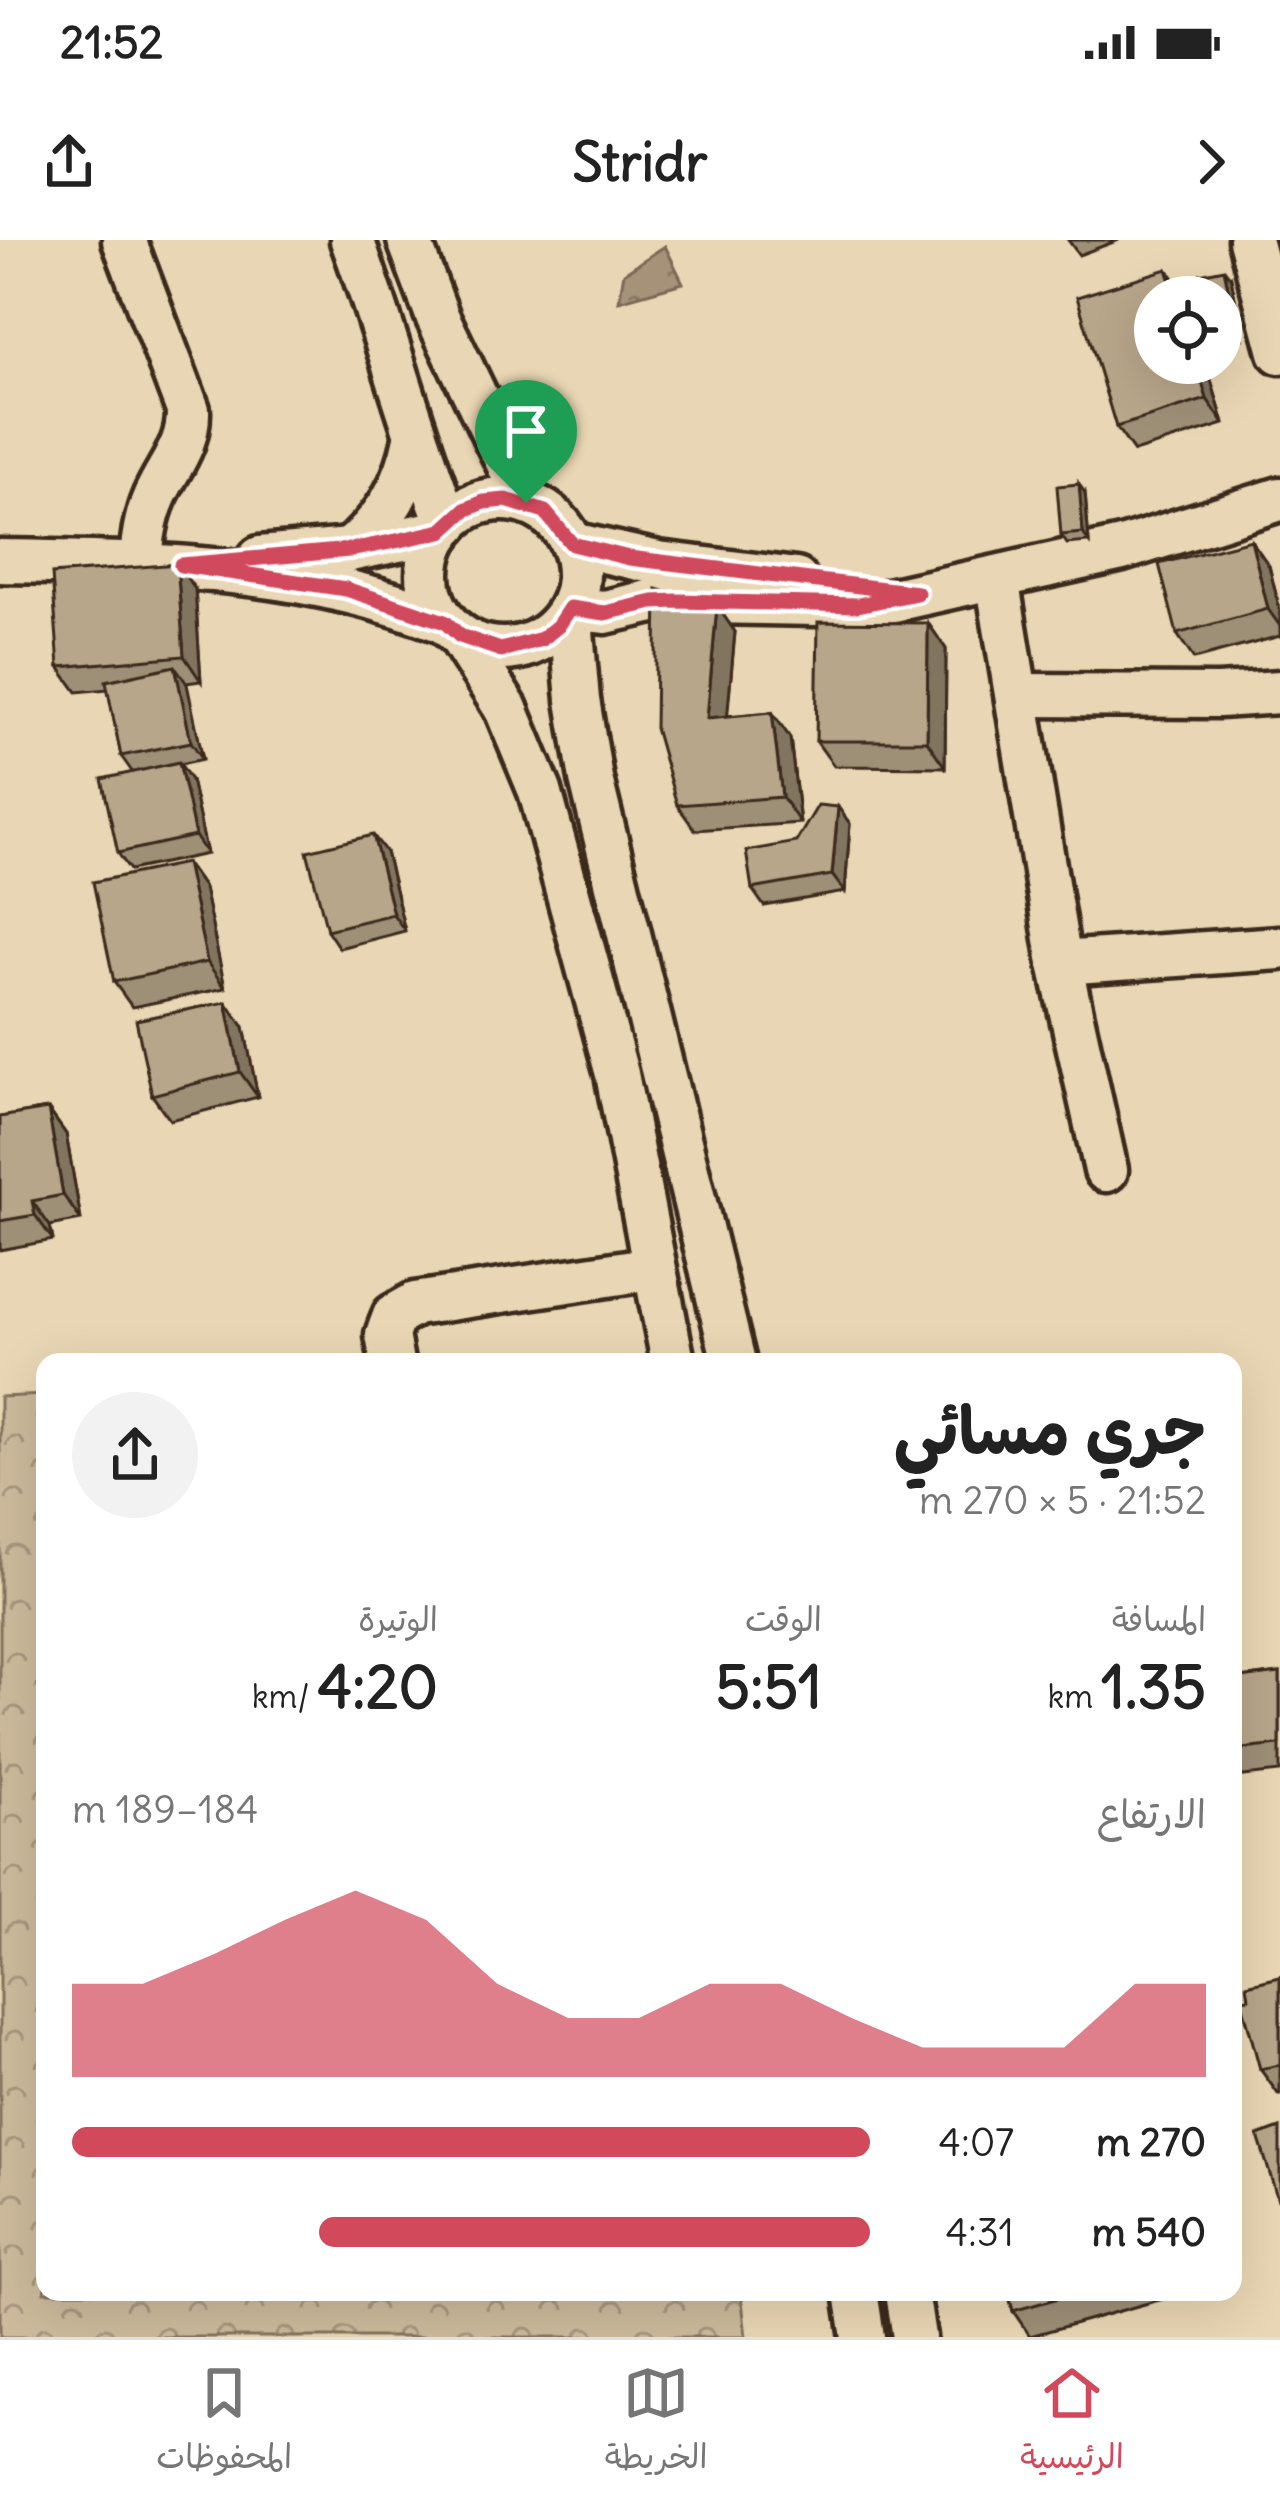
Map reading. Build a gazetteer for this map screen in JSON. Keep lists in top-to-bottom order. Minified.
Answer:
{"page":{"status":"21:52","header":"Stridr","heading":["جري مسائي","21:52 · 5 × 270 m"],"stats":[["المسافة","1.35 km"],["الوقت","5:51"],["الوتيرة","4:20 /km"]],"chart":["الارتفاع","184–189 m"],"list":[{"name":"270 m","note":"4:07"},{"name":"540 m","note":"4:31"}],"tabs":["الرئيسية","الخريطة","المحفوظات"]}}
